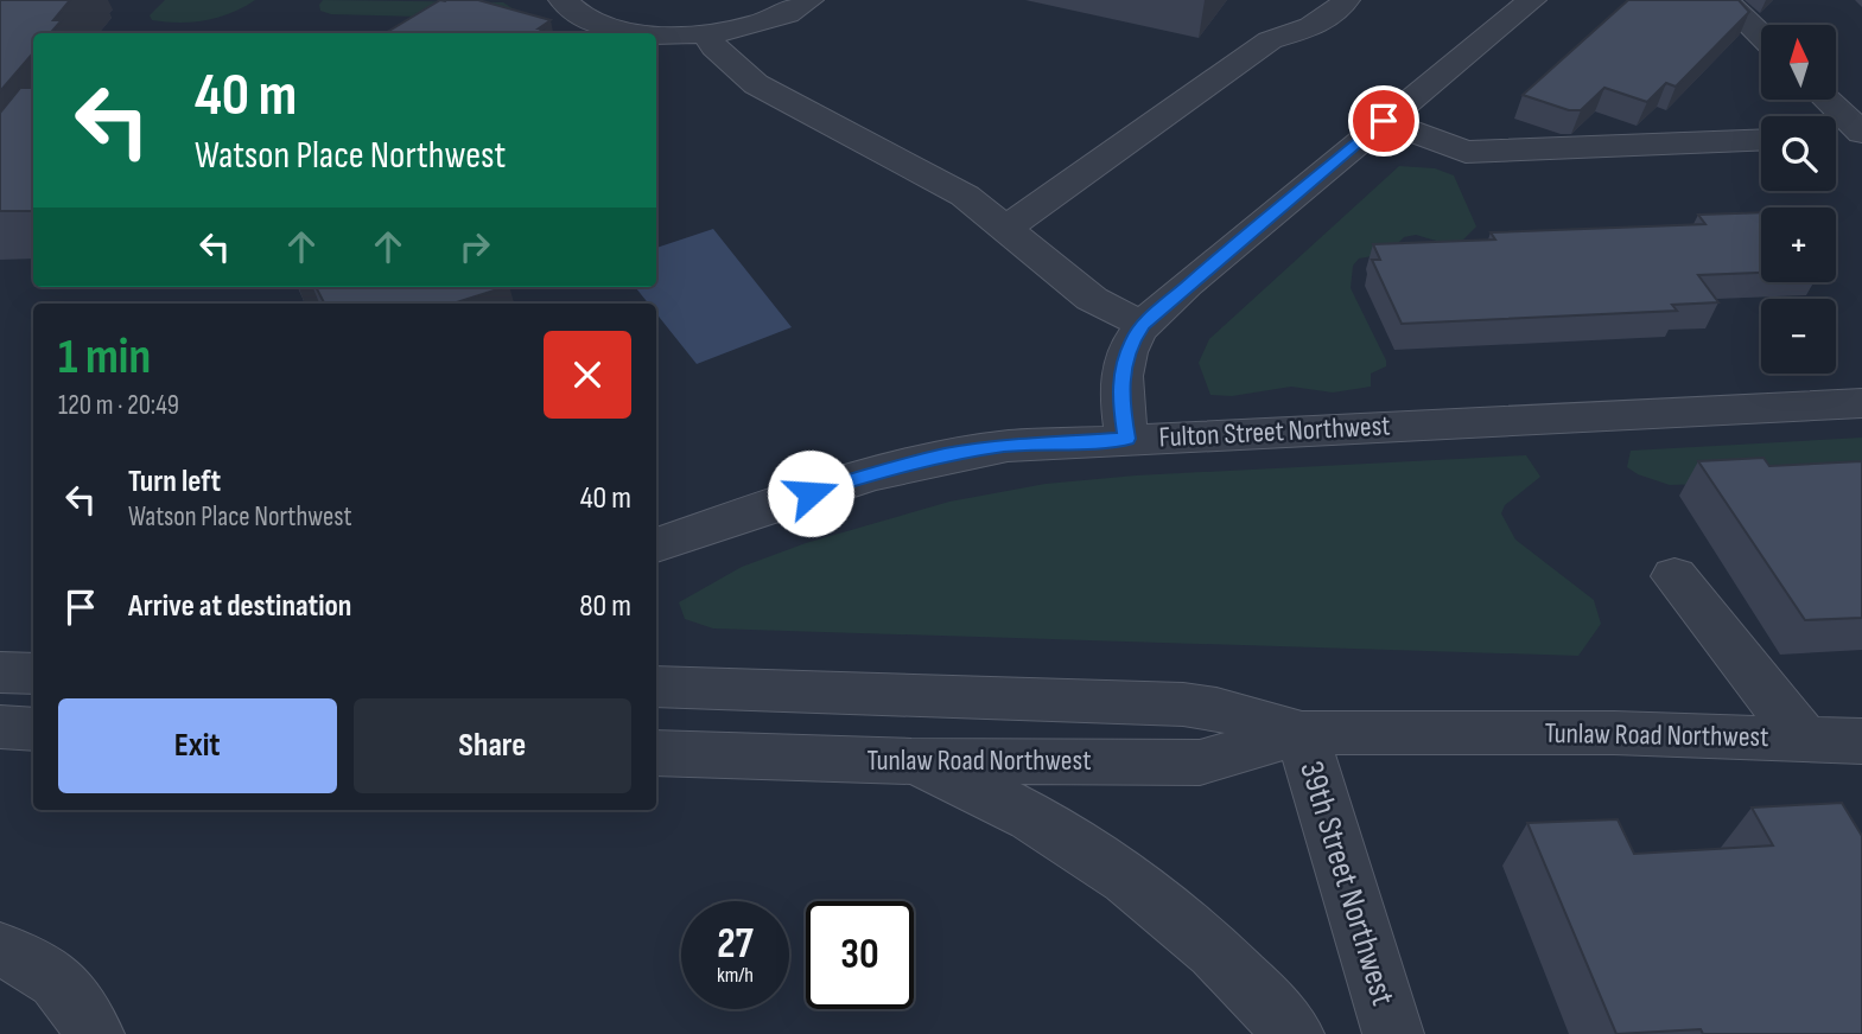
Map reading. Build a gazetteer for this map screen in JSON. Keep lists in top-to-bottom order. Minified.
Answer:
{"streets":{"street":["Fulton Street Northwest","Tunlaw Road Northwest","39th Street Northwest"]},"crossings":[["Tunlaw Road Northwest","39th Street Northwest"]],"north":"top","page":{"map_buttons":["+","−"],"turn":["40 m","Watson Place Northwest"],"heading":["1 min","120 m · 20:49"],"list":[{"name":"Turn left","note":"Watson Place Northwest","value":"40 m"},{"name":"Arrive at destination","value":"80 m"}],"buttons":["Exit","Share"],"speed":"27 km/h","limit":"30"}}
